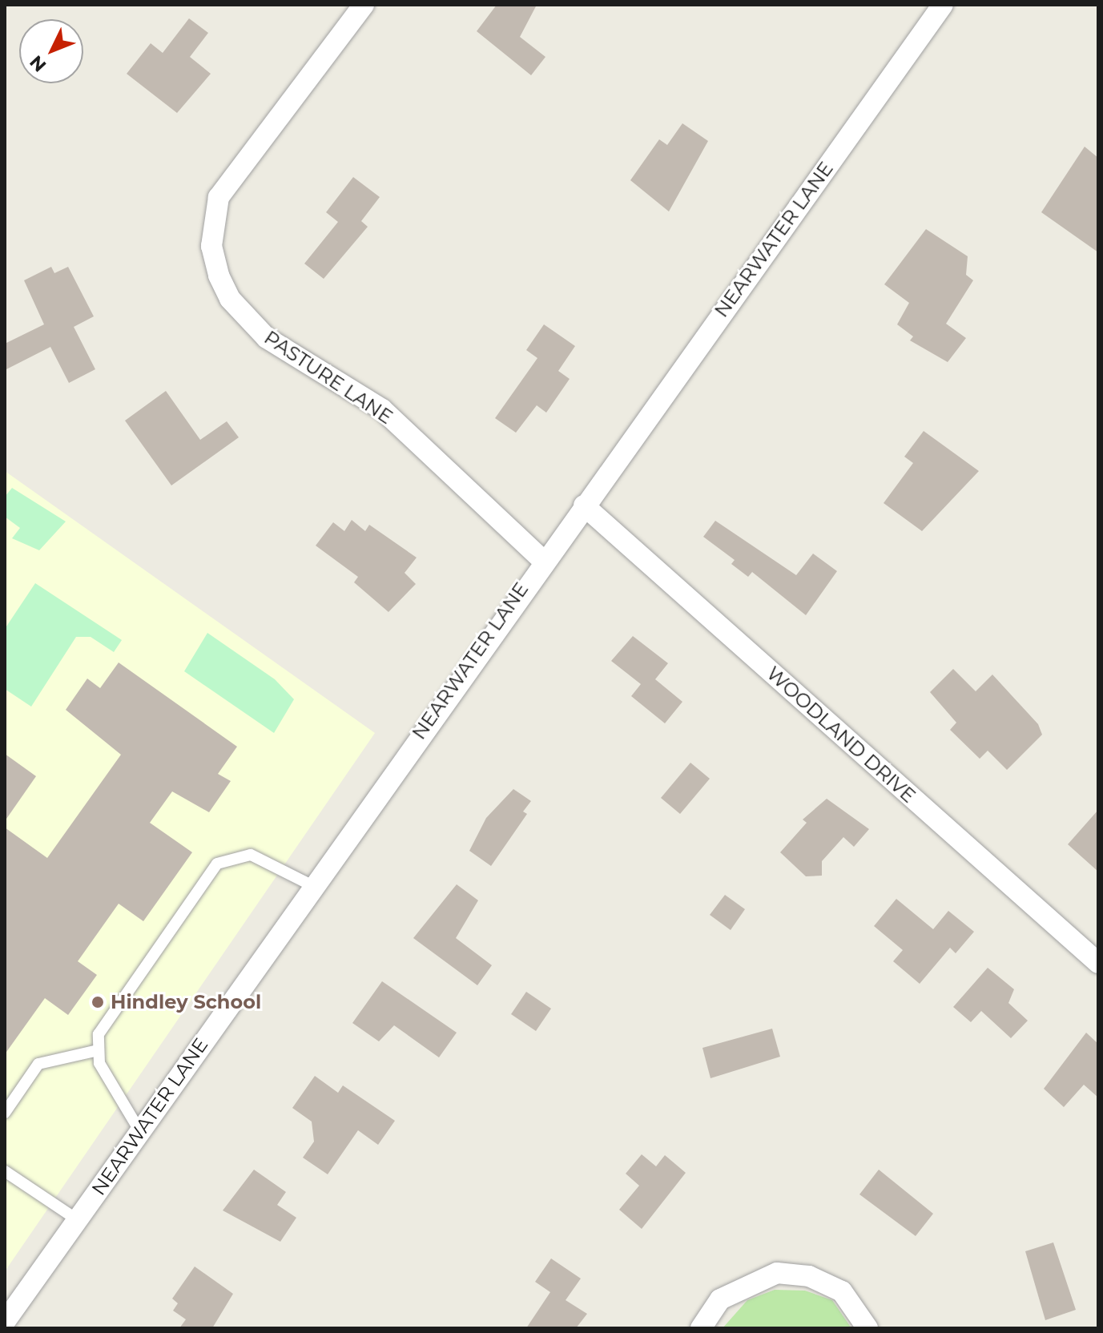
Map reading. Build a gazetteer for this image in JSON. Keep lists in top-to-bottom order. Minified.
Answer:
{"streets":{"street":["NEARWATER LANE","PASTURE LANE","WOODLAND DRIVE"]},"crossings":[["NEARWATER LANE","PASTURE LANE"],["NEARWATER LANE","WOODLAND DRIVE"]],"places":["Hindley School"],"north":"bottom left"}
